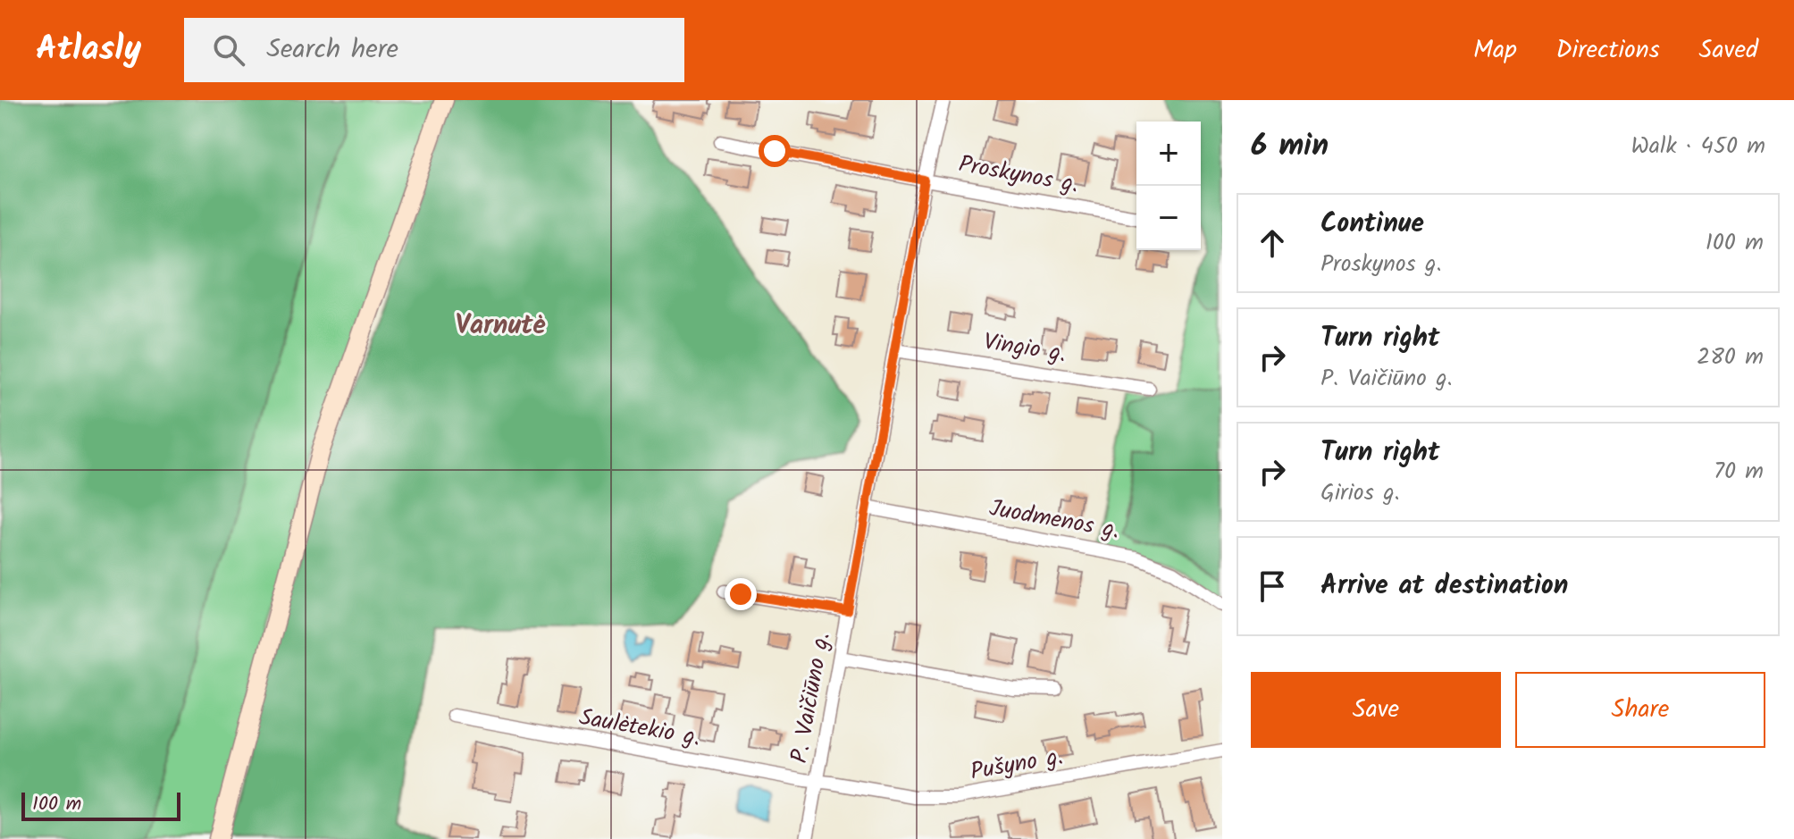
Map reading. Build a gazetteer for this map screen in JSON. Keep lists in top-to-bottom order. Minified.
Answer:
{"streets":{"street":["Proskynos g.","Vingio g.","Juodmenos g.","P. Vaičiūno g.","Saulėtekio g.","Pušyno g."]},"crossings":[["Proskynos g.","P. Vaičiūno g."],["Vingio g.","P. Vaičiūno g."],["Juodmenos g.","P. Vaičiūno g."],["P. Vaičiūno g.","Saulėtekio g."],["P. Vaičiūno g.","Pušyno g."],["Saulėtekio g.","Pušyno g."]],"districts":["Varnutė"],"scale_bar":"100 m","page":{"header":"Atlasly","search":"Search here","nav":["Map","Directions","Saved"],"heading":["6 min","Walk · 450 m"],"map_buttons":["+","−"],"list":[["Continue","Proskynos g.","100 m"],["Turn right","P. Vaičiūno g.","280 m"],["Turn right","Girios g.","70 m"],"Arrive at destination"],"buttons":["Save","Share"],"scale":"100 m"}}
